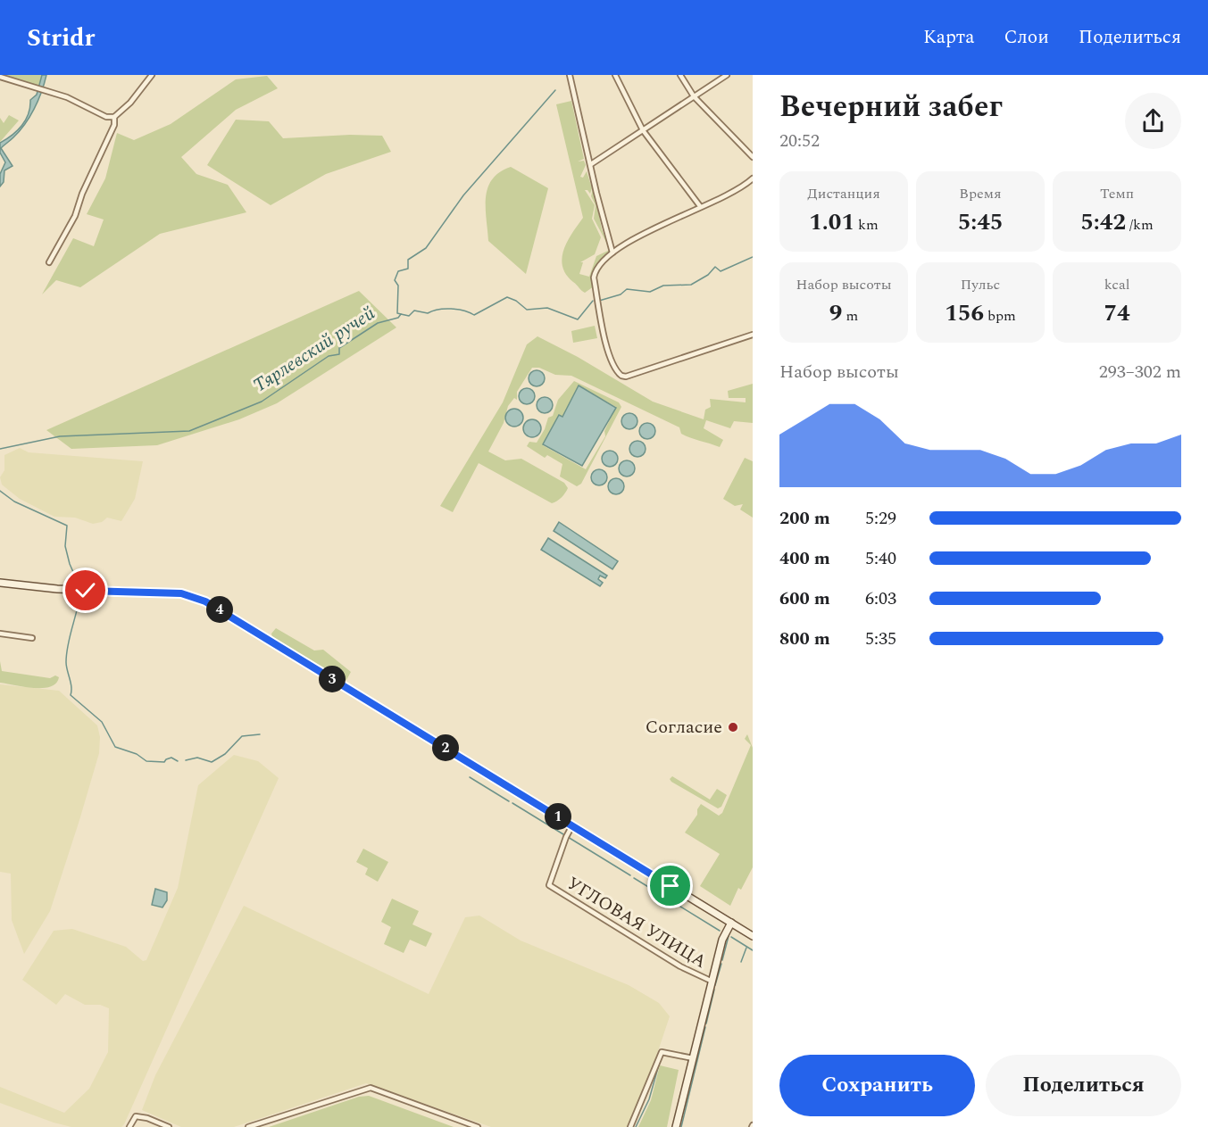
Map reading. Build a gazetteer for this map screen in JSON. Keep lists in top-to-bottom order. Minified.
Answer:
{"streets":{"street":["УГЛОВАЯ УЛИЦА"]},"water":["Тярлевский ручей"],"places":["Согласие"],"page":{"header":"Stridr","nav":["Карта","Слои","Поделиться"],"heading":["Вечерний забег","20:52"],"stats":[["Дистанция","1.01 km"],["Время","5:45"],["Темп","5:42 /km"],["Набор высоты","9 m"],["Пульс","156 bpm"],["kcal","74"]],"chart":["Набор высоты","293–302 m"],"list":[{"name":"200 m","note":"5:29"},{"name":"400 m","note":"5:40"},{"name":"600 m","note":"6:03"},{"name":"800 m","note":"5:35"}],"pins":["4","3","2","1"],"buttons":["Сохранить","Поделиться"]}}
